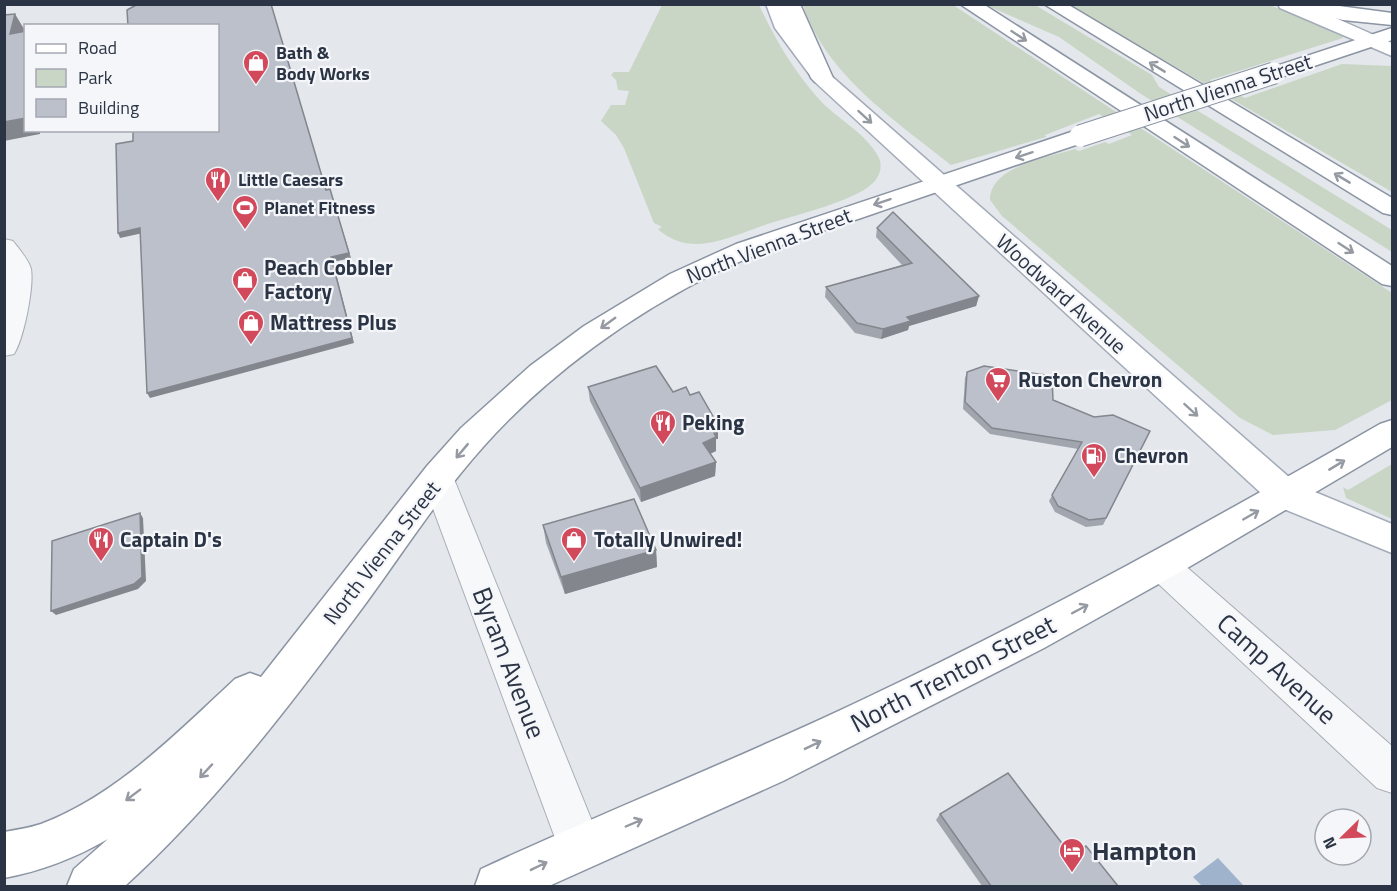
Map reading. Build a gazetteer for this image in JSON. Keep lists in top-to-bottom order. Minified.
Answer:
{"streets":{"main road":["North Vienna Street","Woodward Avenue","North Trenton Street"],"street":["Byram Avenue","Camp Avenue"]},"crossings":[["North Vienna Street","Woodward Avenue"],["North Vienna Street","Byram Avenue"],["Woodward Avenue","North Trenton Street"],["Byram Avenue","North Trenton Street"],["Camp Avenue","North Trenton Street"]],"one_way":["North Vienna Street","North Trenton Street"],"places":{"shop":["Bath & Body Works","Peach Cobbler Factory","Mattress Plus","Totally Unwired!"],"restaurant":["Little Caesars","Peking","Captain D's"],"sports":["Planet Fitness"],"supermarket":["Ruston Chevron"],"fuel station":["Chevron"],"hotel":["Hampton"]},"legend":["Road","Park","Building"],"north":"bottom left"}
